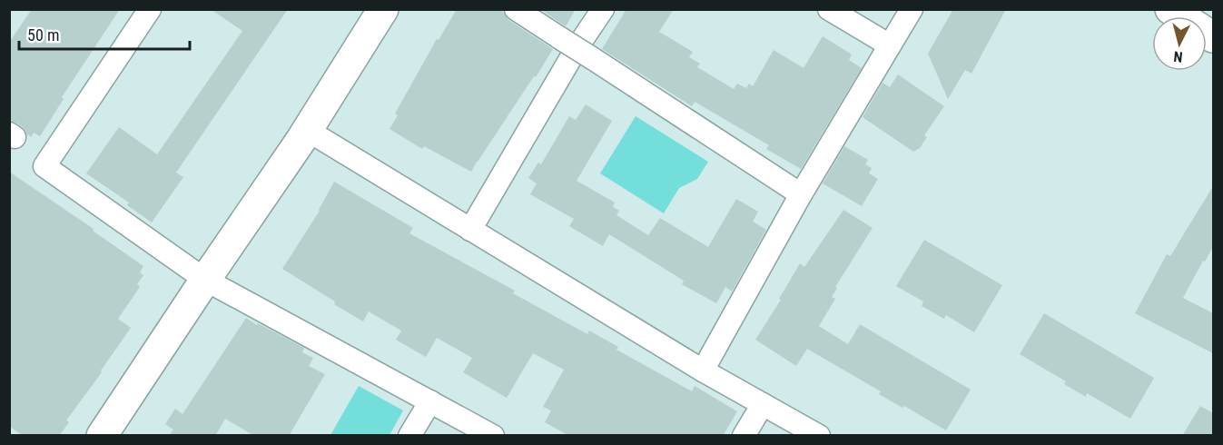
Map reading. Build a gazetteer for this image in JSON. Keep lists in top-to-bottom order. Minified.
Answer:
{"scale_bar":"50 m","north":"bottom"}
